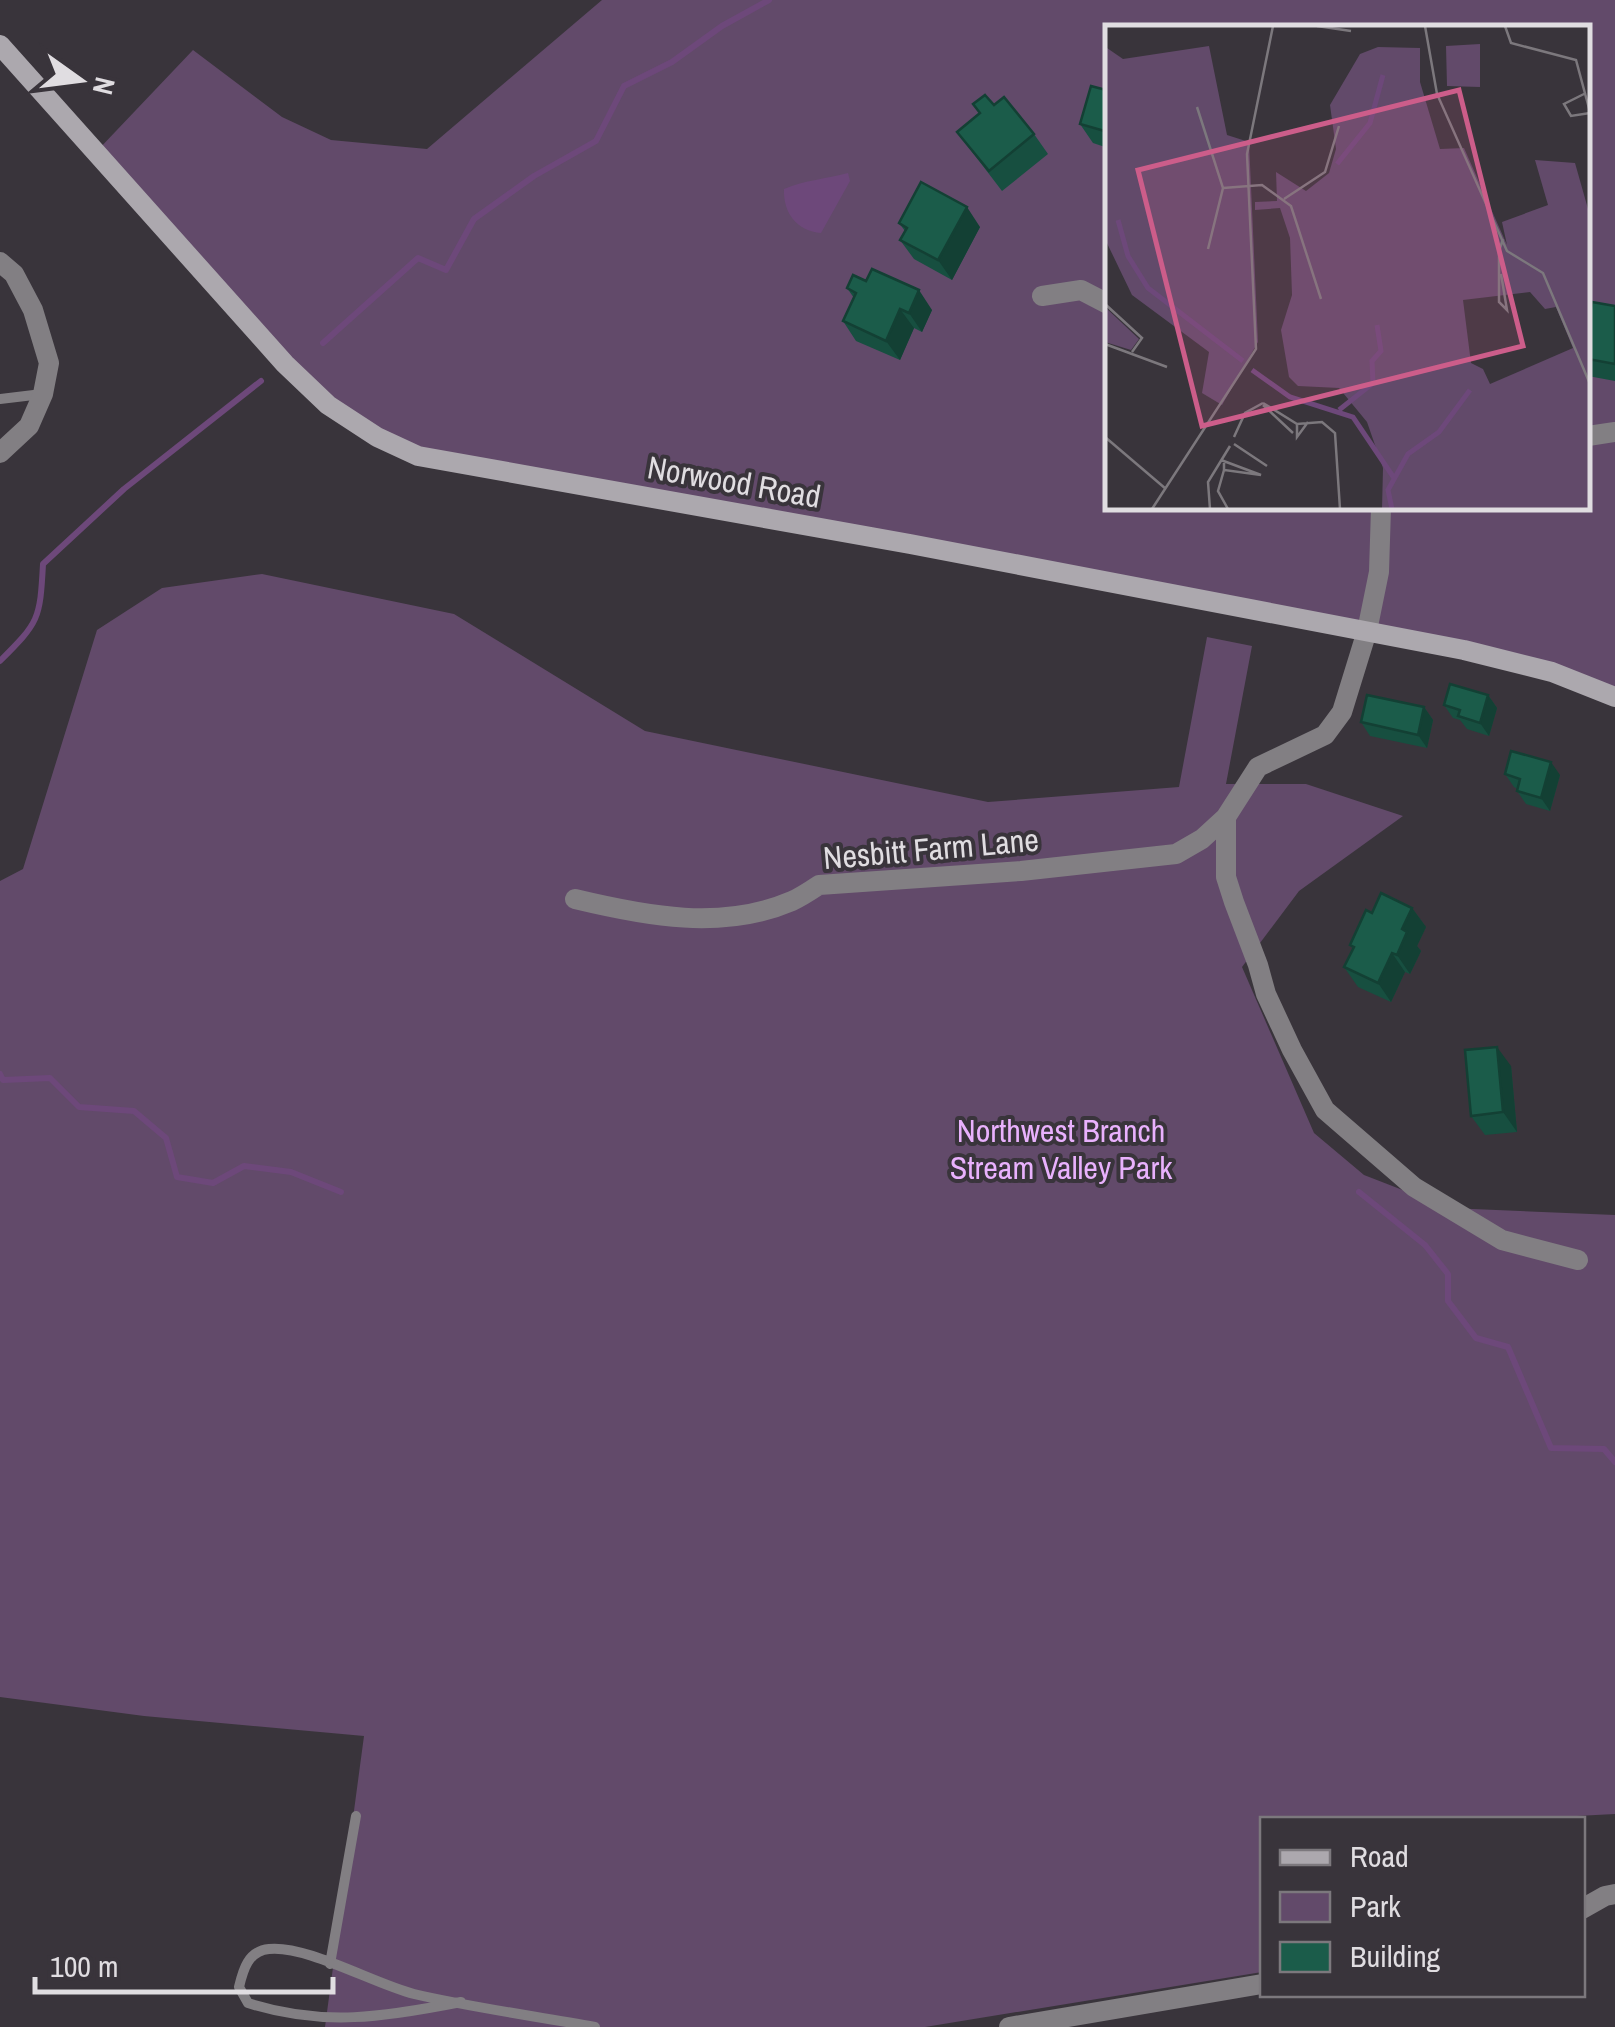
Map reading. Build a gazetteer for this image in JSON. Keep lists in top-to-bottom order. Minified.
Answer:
{"streets":{"street":["Norwood Road","Nesbitt Farm Lane"]},"crossings":[["Norwood Road","Nesbitt Farm Lane"]],"parks":["Northwest Branch Stream Valley Park"],"legend":["Road","Park","Building"],"scale_bar":"100 m","north":"right"}
